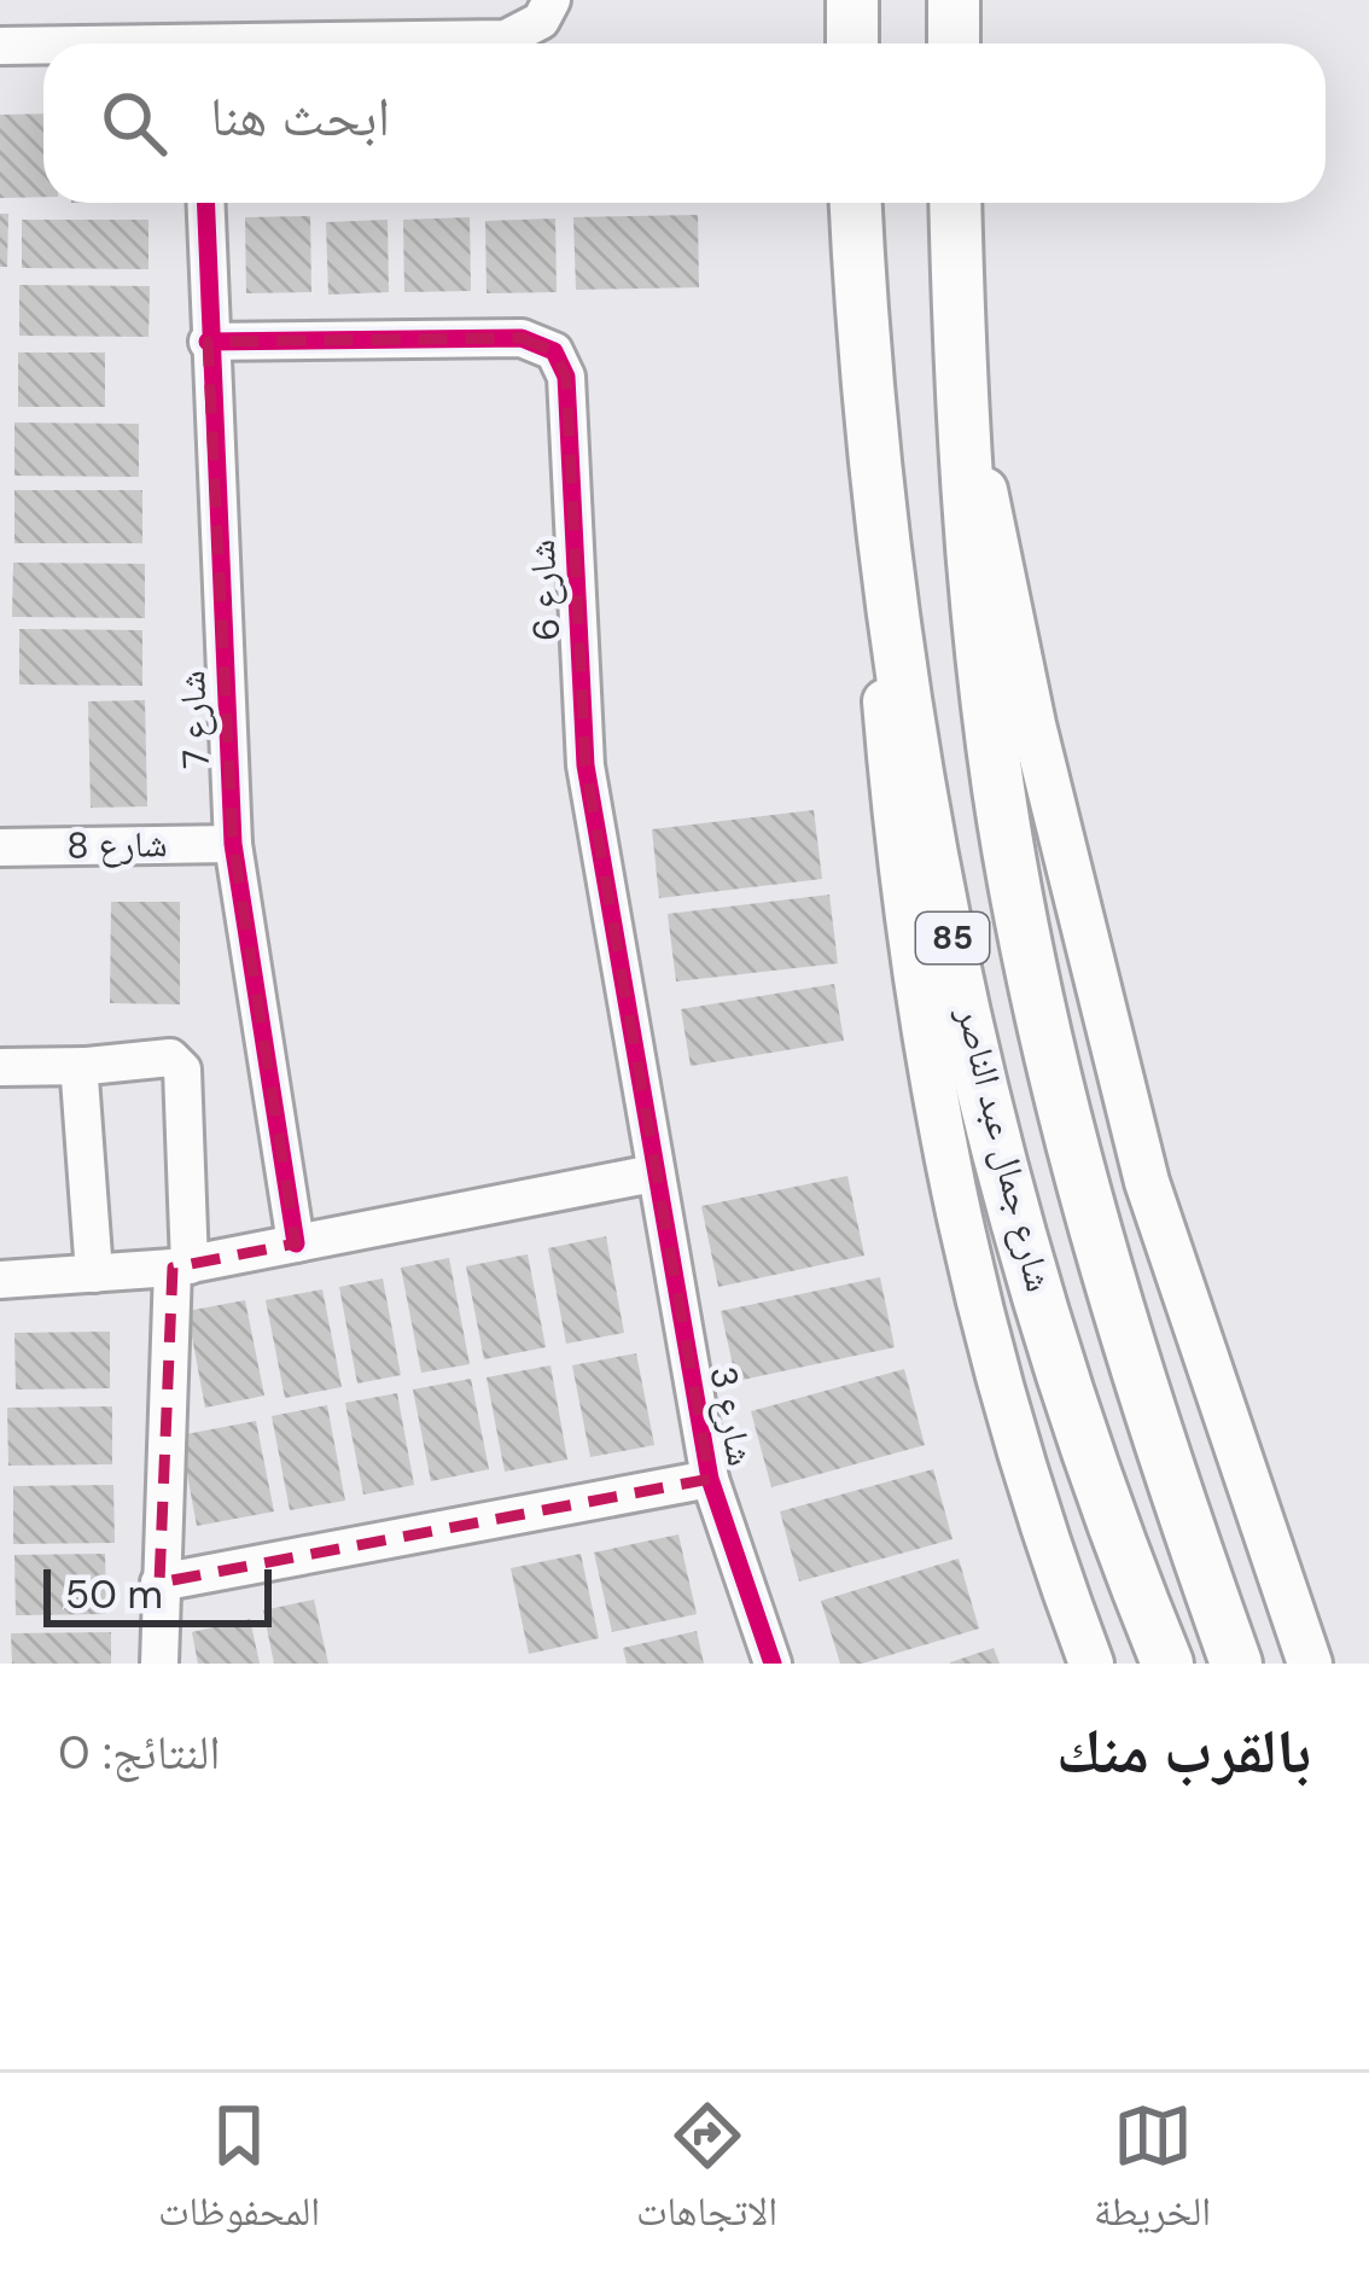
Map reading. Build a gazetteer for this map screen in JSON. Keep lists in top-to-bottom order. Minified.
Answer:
{"streets":{"highway":["85","شارع جمال عبد الناصر"],"street":["شارع 6","شارع 7","شارع 8","شارع 3"]},"crossings":[["شارع 6","شارع 7"],["شارع 6","شارع 3"],["شارع 7","شارع 8"]],"scale_bar":"50 m","page":{"search":"ابحث هنا","scale":"50 m","heading":["بالقرب منك","النتائج: 0"],"nav":["الخريطة","الاتجاهات","المحفوظات"]}}
